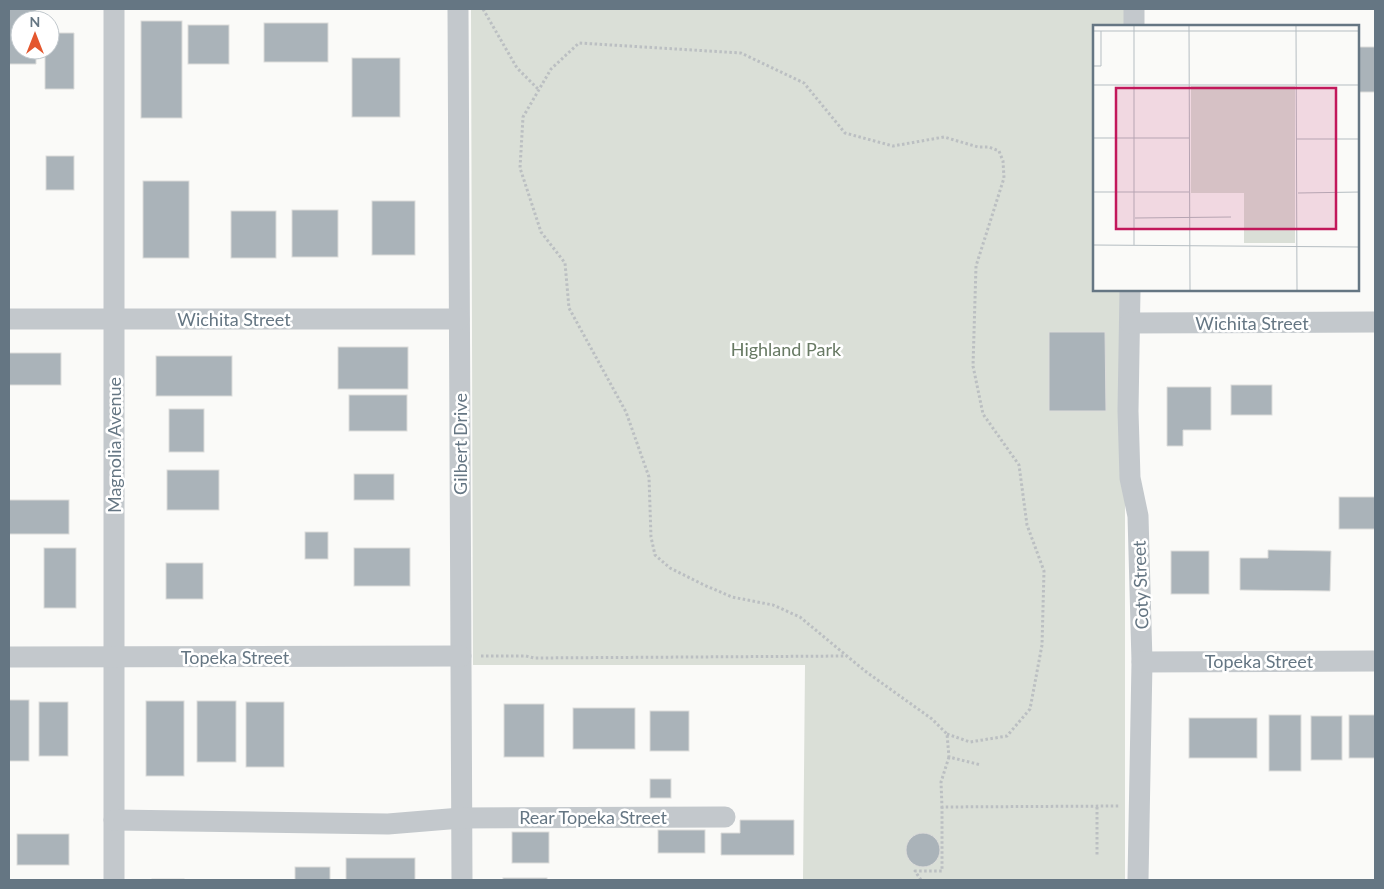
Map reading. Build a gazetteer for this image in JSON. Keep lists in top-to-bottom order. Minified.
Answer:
{"streets":{"street":["Wichita Street","Gilbert Drive","Magnolia Avenue","Coty Street","Topeka Street","Rear Topeka Street"]},"crossings":[["Wichita Street","Gilbert Drive"],["Wichita Street","Magnolia Avenue"],["Wichita Street","Coty Street"],["Gilbert Drive","Topeka Street"],["Gilbert Drive","Rear Topeka Street"],["Magnolia Avenue","Topeka Street"],["Magnolia Avenue","Rear Topeka Street"],["Coty Street","Topeka Street"]],"parks":["Highland Park"],"north":"top"}
